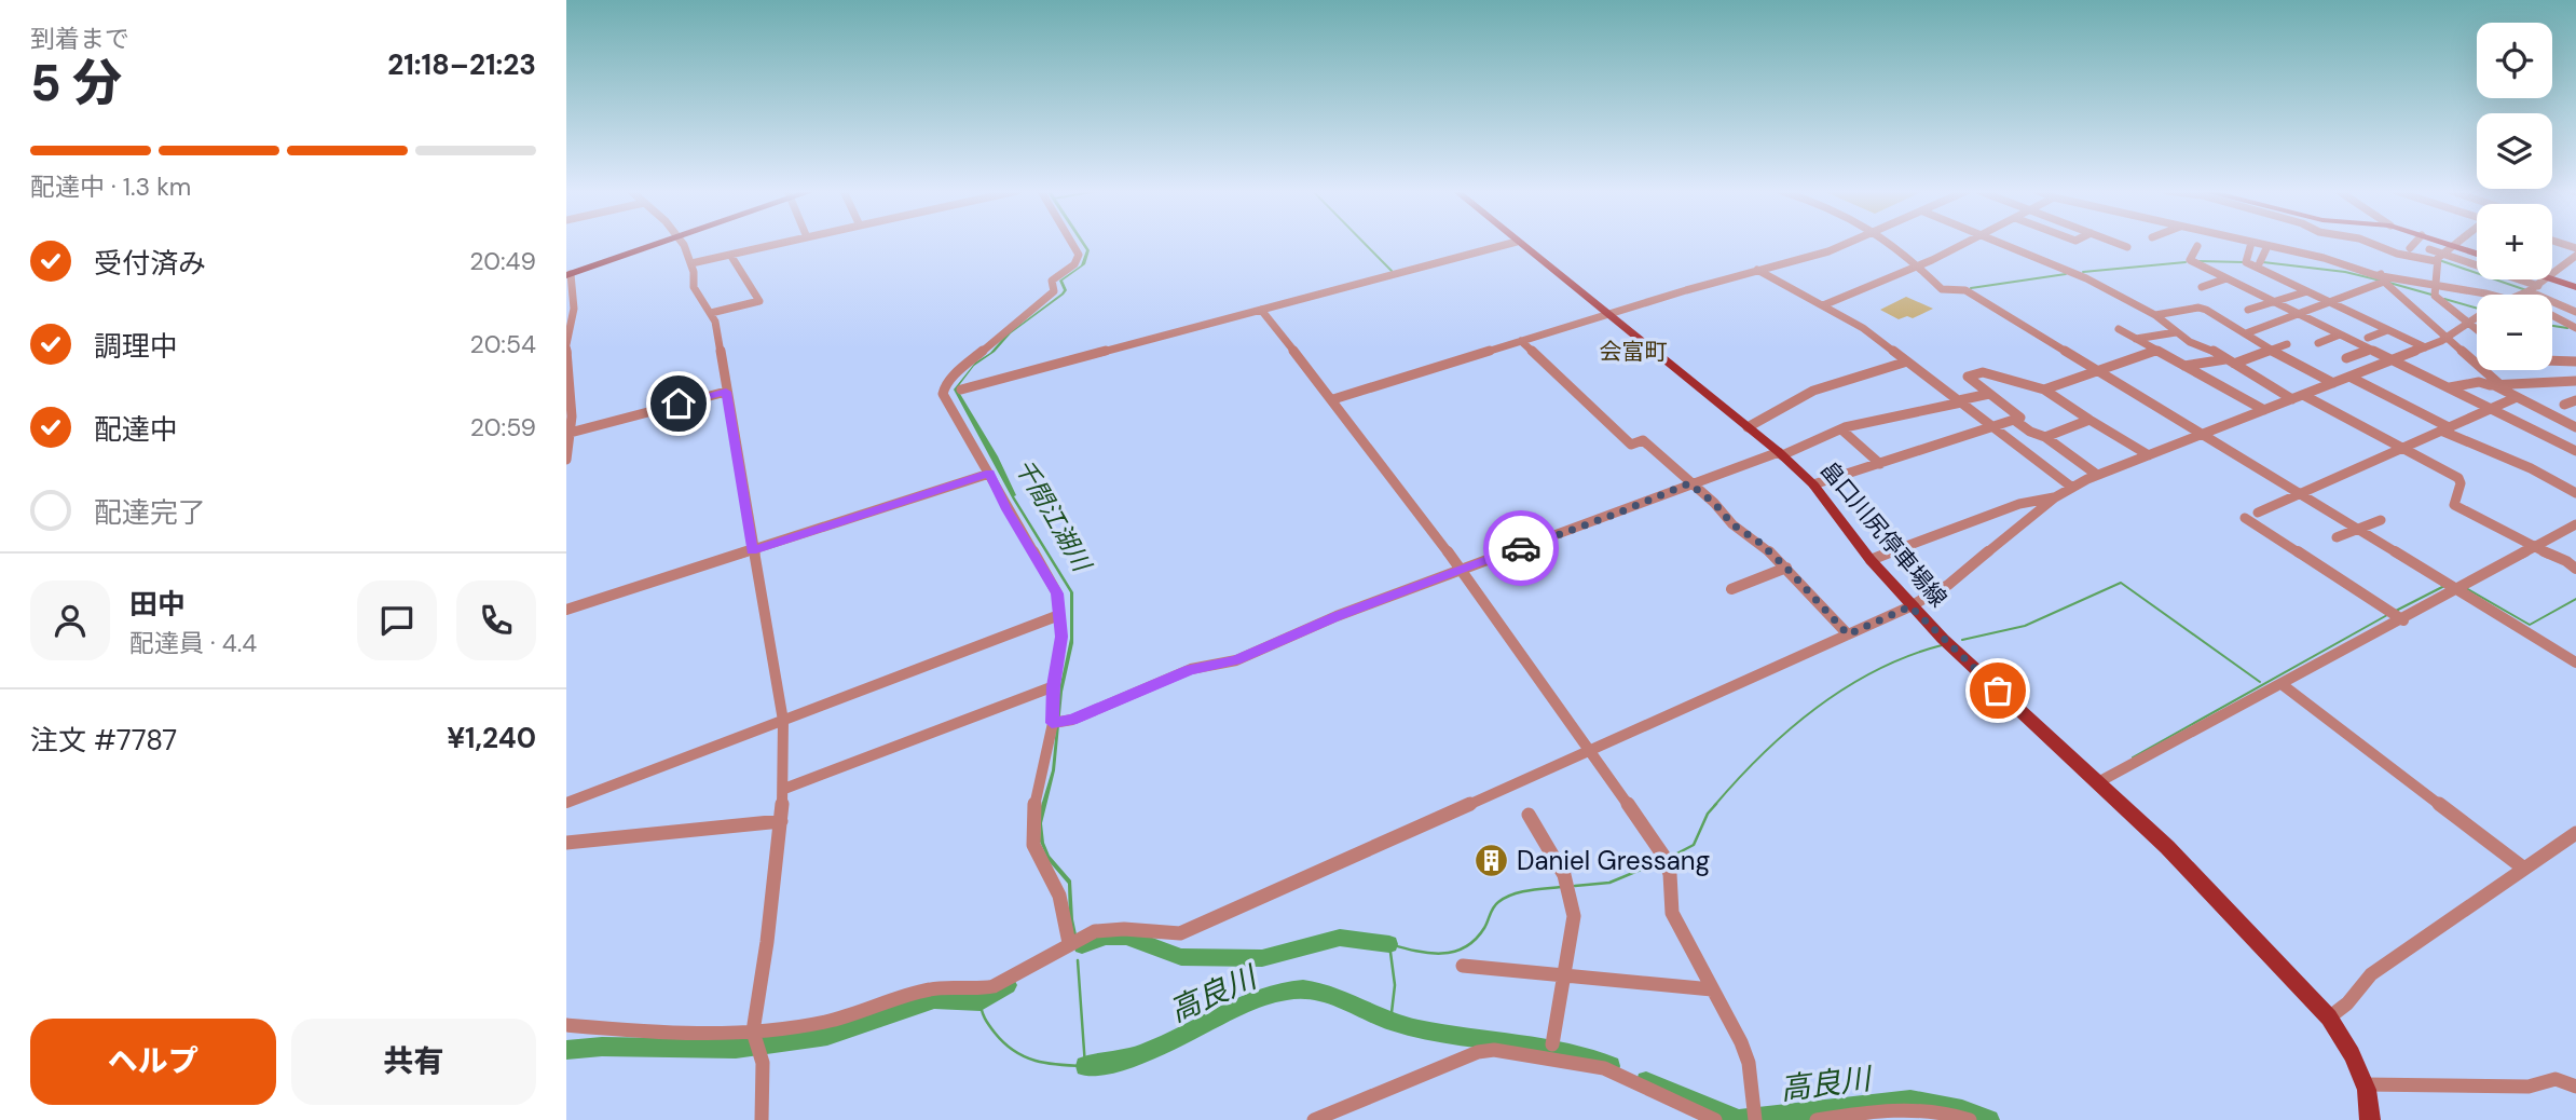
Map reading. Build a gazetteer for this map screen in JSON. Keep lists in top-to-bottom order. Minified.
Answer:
{"streets":{"main road":["畠口川尻停車場線"]},"districts":["会富町"],"water":["千間江湖川","高良川"],"places":{"building":["Daniel Gressang"]},"page":{"heading":["5 分","到着まで","21:18–21:23"],"panel":["田中","配達員 · 4.4","注文 #7787","¥1,240"],"map_buttons":["+","−"],"bar":"配達中 · 1.3 km","list":[["受付済み","20:49"],["調理中","20:54"],["配達中","20:59"],"配達完了"],"buttons":["ヘルプ","共有"]}}
